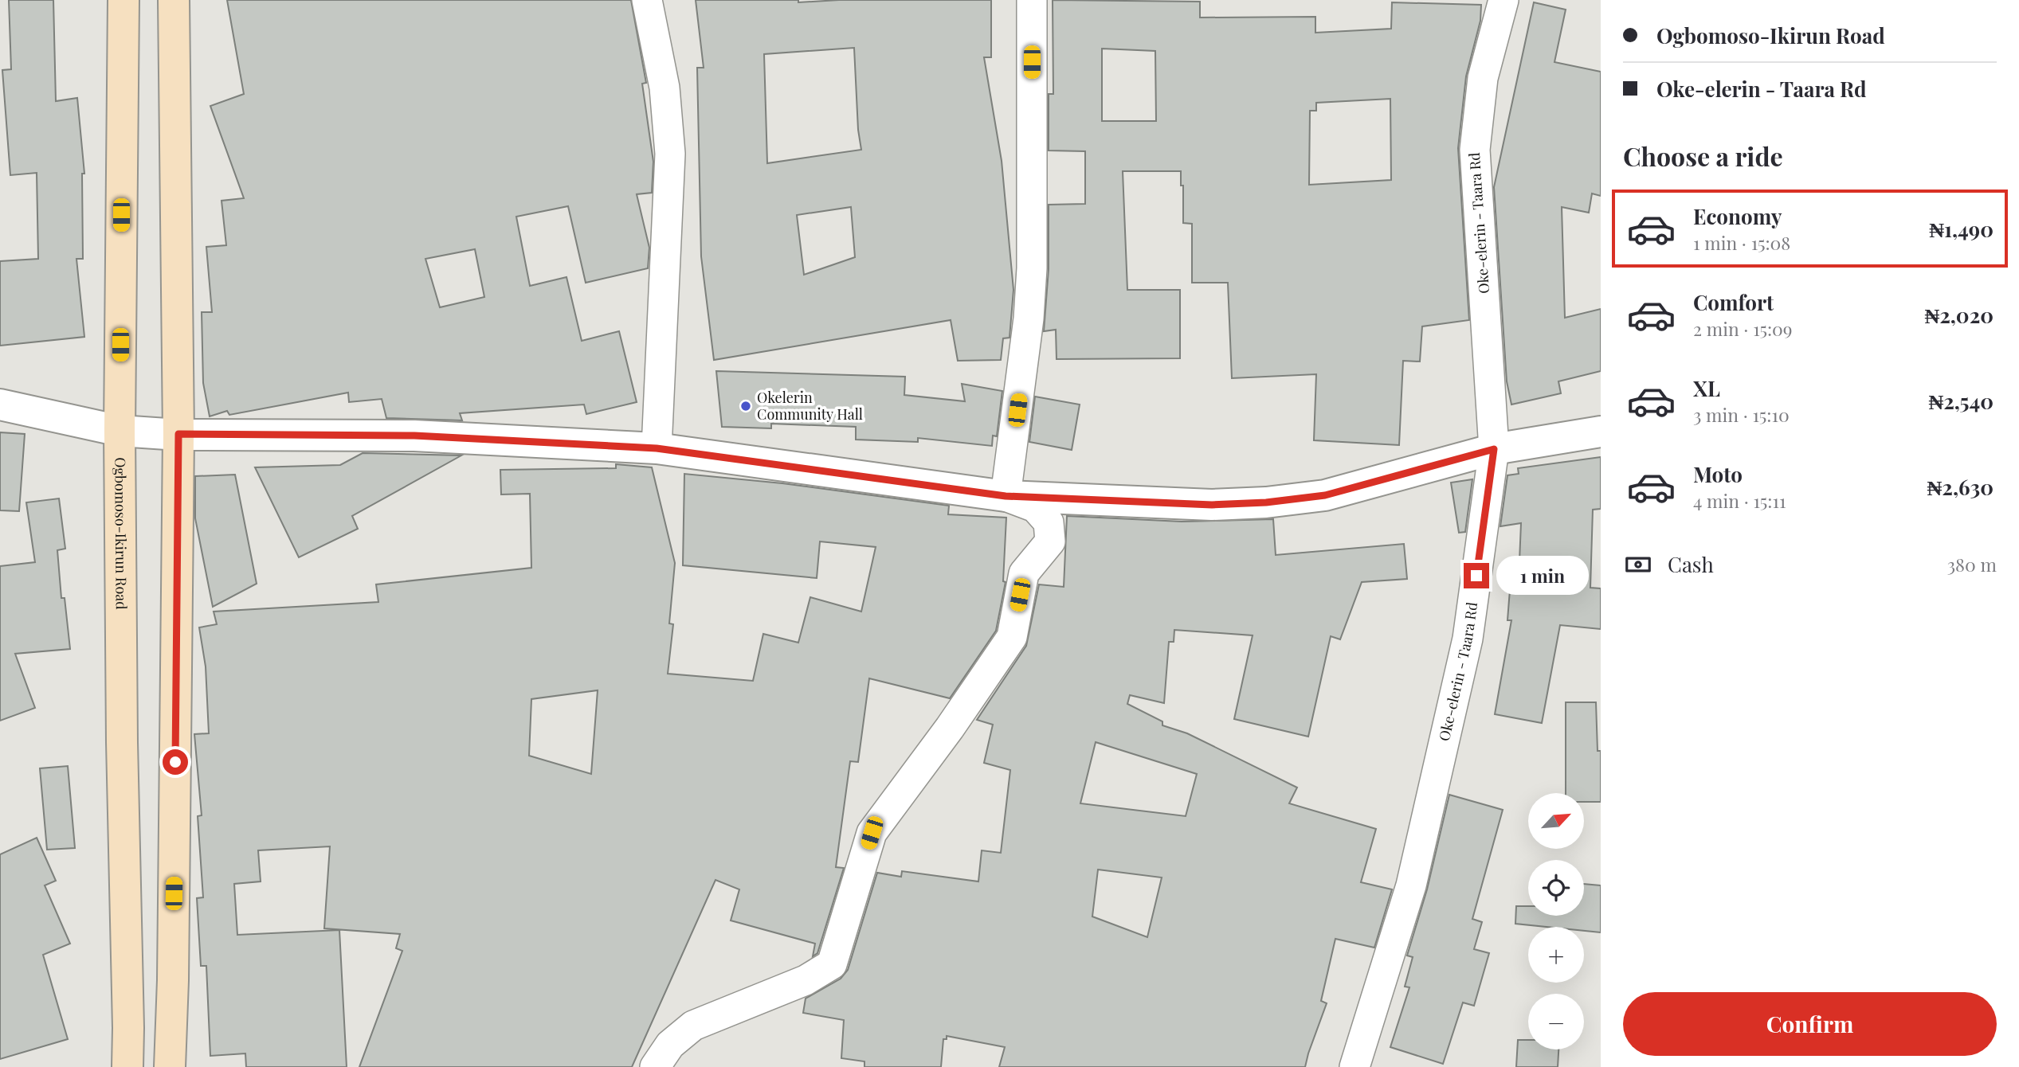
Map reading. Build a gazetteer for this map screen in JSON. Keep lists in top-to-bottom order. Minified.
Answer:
{"streets":{"main road":["Ogbomoso-Ikirun Road"],"street":["Oke-elerin - Taara Rd"]},"places":["Okelerin Community Hall"],"north":"top right","page":{"banner":["Ogbomoso-Ikirun Road","Oke-elerin - Taara Rd"],"heading":"Choose a ride","list":[{"name":"Economy","note":"1 min · 15:08","value":"₦1,490"},{"name":"Comfort","note":"2 min · 15:09","value":"₦2,020"},{"name":"XL","note":"3 min · 15:10","value":"₦2,540"},{"name":"Moto","note":"4 min · 15:11","value":"₦2,630"}],"pay":["Cash","380 m"],"bubble":"1 min","map_buttons":["+","−"],"buttons":"Confirm"}}
